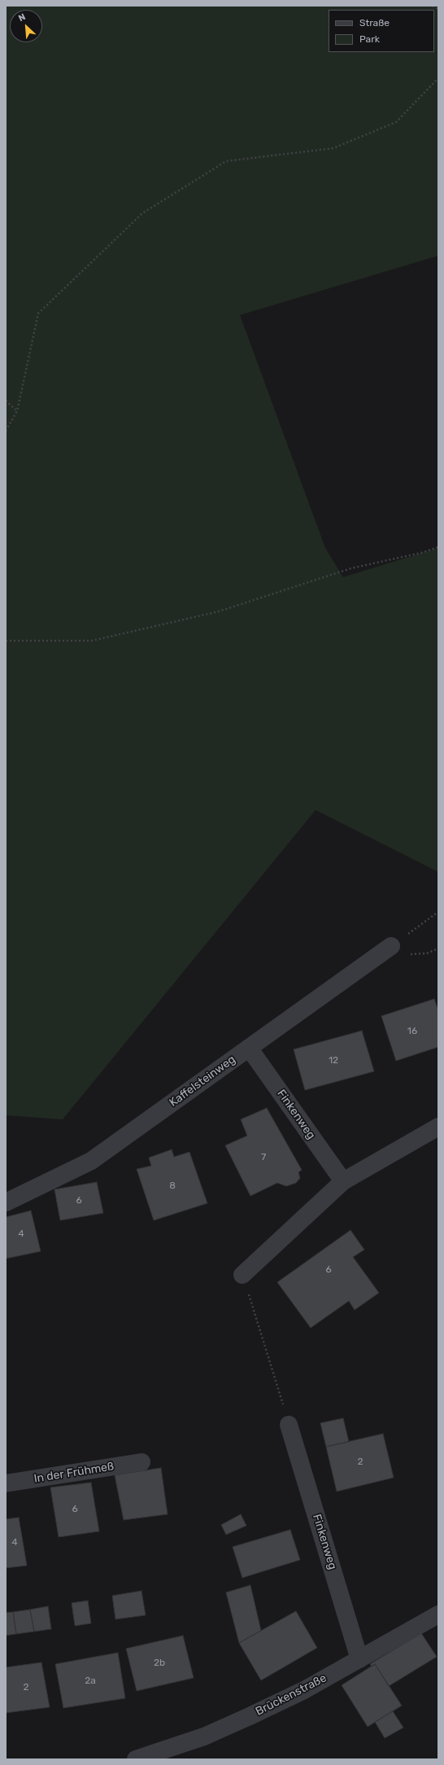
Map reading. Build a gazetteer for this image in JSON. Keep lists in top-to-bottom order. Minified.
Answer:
{"streets":{"street":["Kaffelsteinweg","Finkenweg","In der Frühmeß","Brückenstraße"]},"crossings":[["Kaffelsteinweg","Finkenweg"],["Finkenweg","Brückenstraße"]],"house_numbers":["16","12","7","8","6","4","6","2","6","4","2b","2a","2"],"legend":["Straße","Park"],"north":"top left"}
